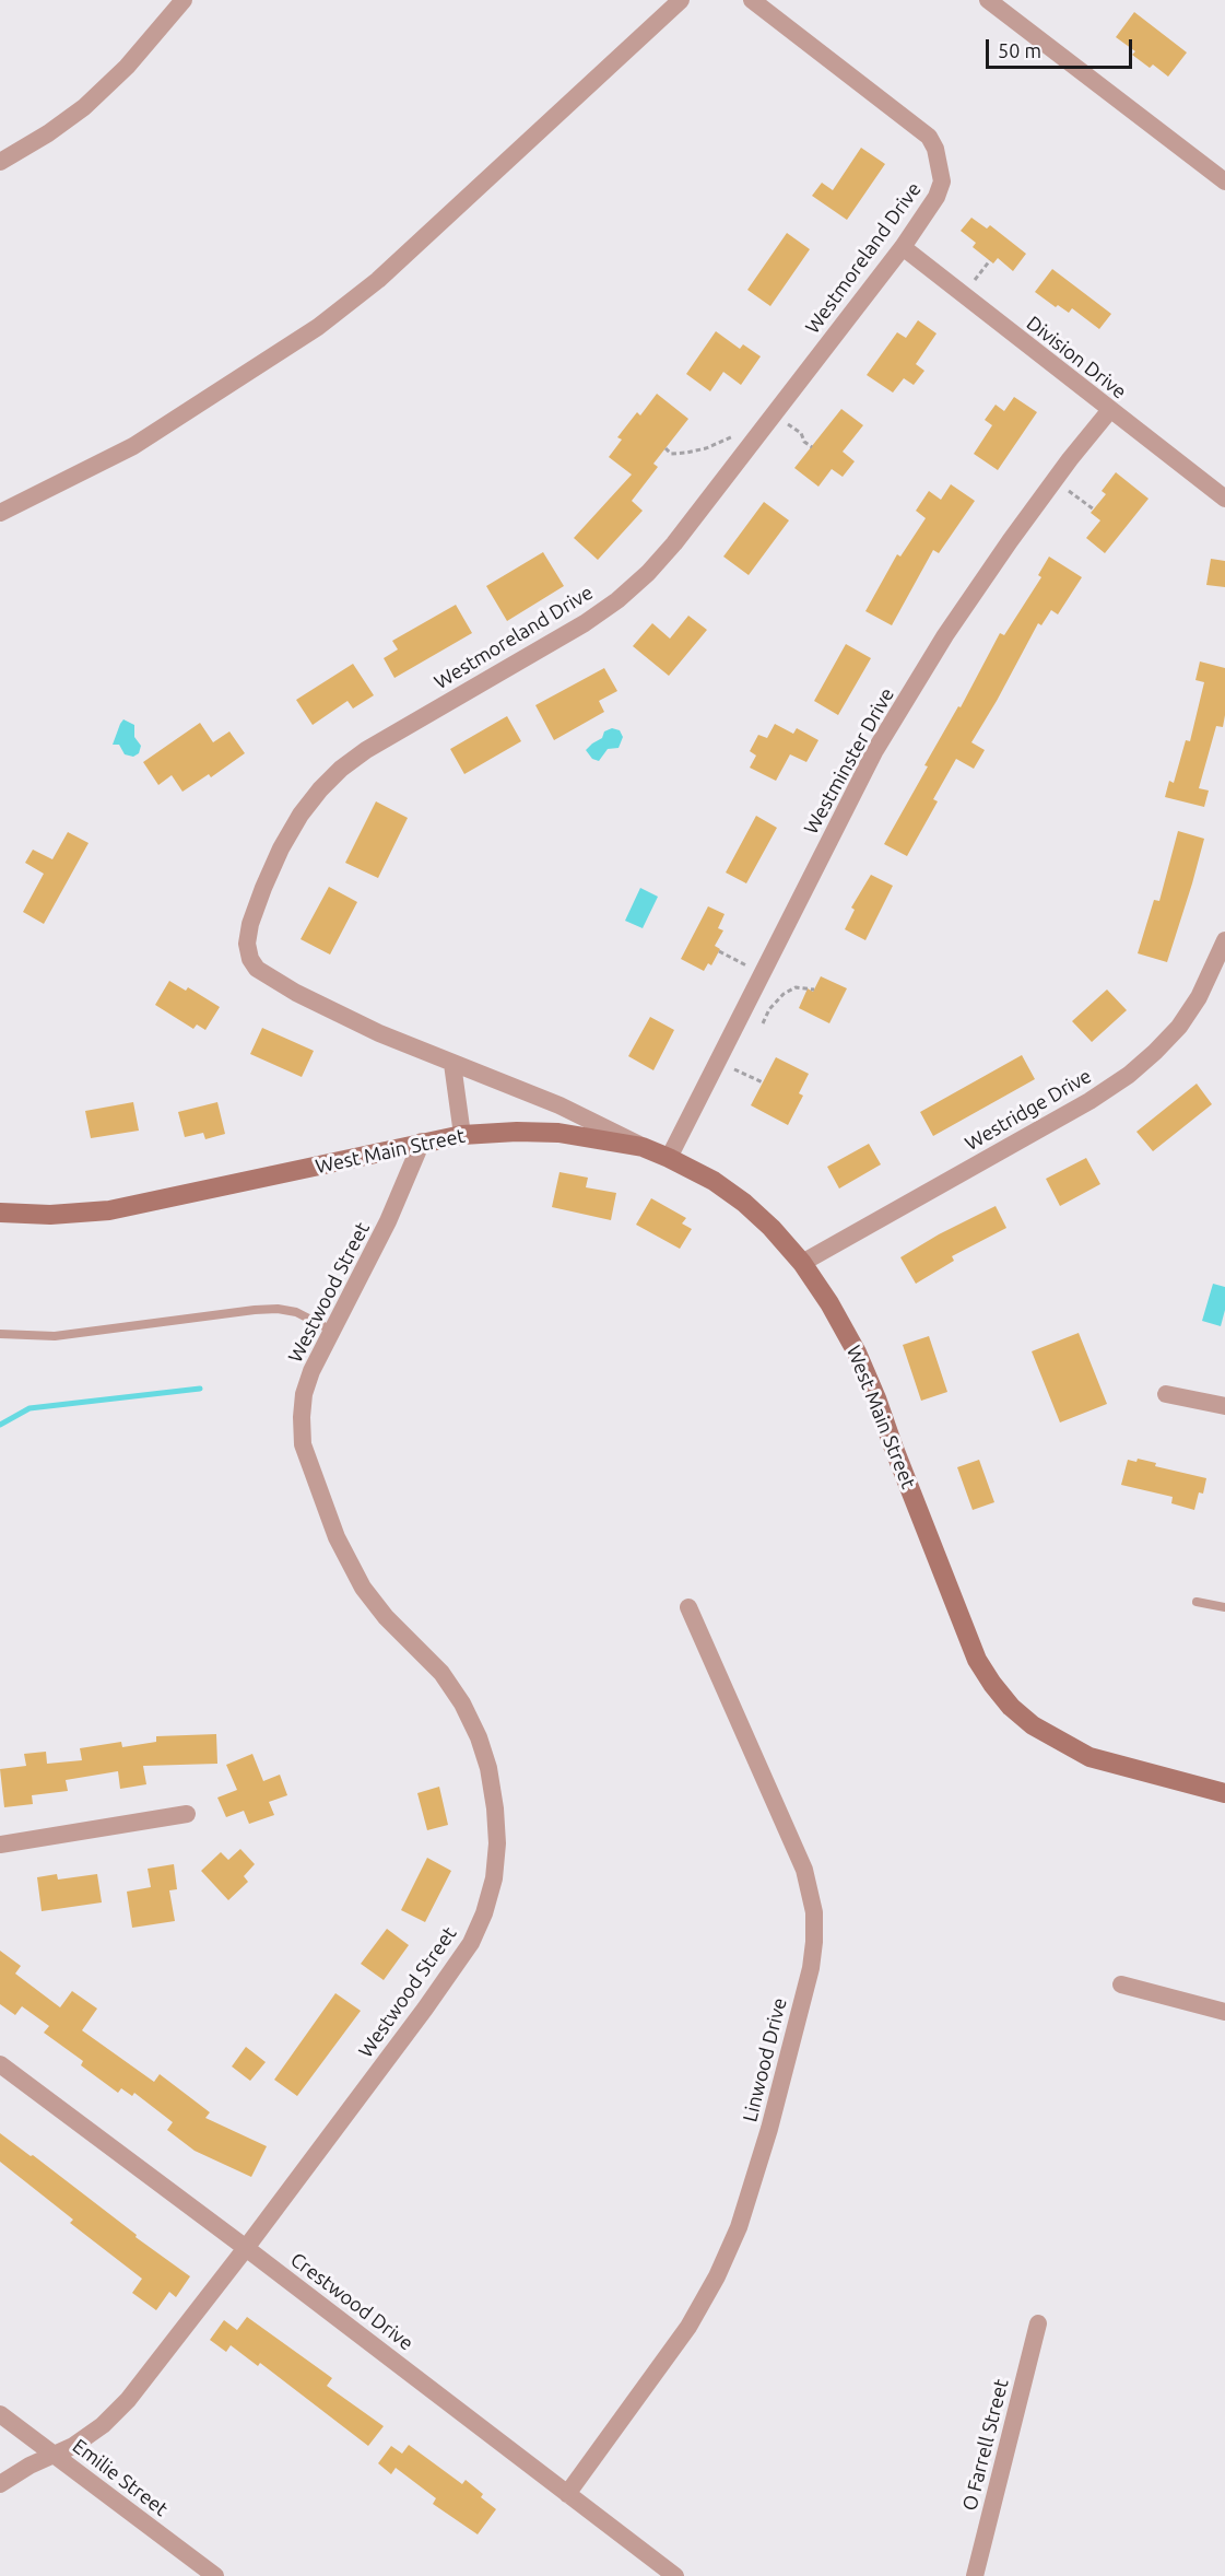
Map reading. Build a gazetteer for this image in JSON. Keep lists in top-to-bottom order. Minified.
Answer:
{"streets":{"main road":["West Main Street"],"street":["Westmoreland Drive","Division Drive","Westminster Drive","Westridge Drive","Westwood Street","Linwood Drive","Crestwood Drive","O Farrell Street","Emilie Street"]},"crossings":[["Westmoreland Drive","Division Drive"],["Westmoreland Drive","West Main Street"],["Division Drive","Westminster Drive"],["Westminster Drive","West Main Street"],["Westridge Drive","West Main Street"],["West Main Street","Westwood Street"],["Westwood Street","Crestwood Drive"],["Westwood Street","Emilie Street"],["Linwood Drive","Crestwood Drive"]],"scale_bar":"50 m"}
